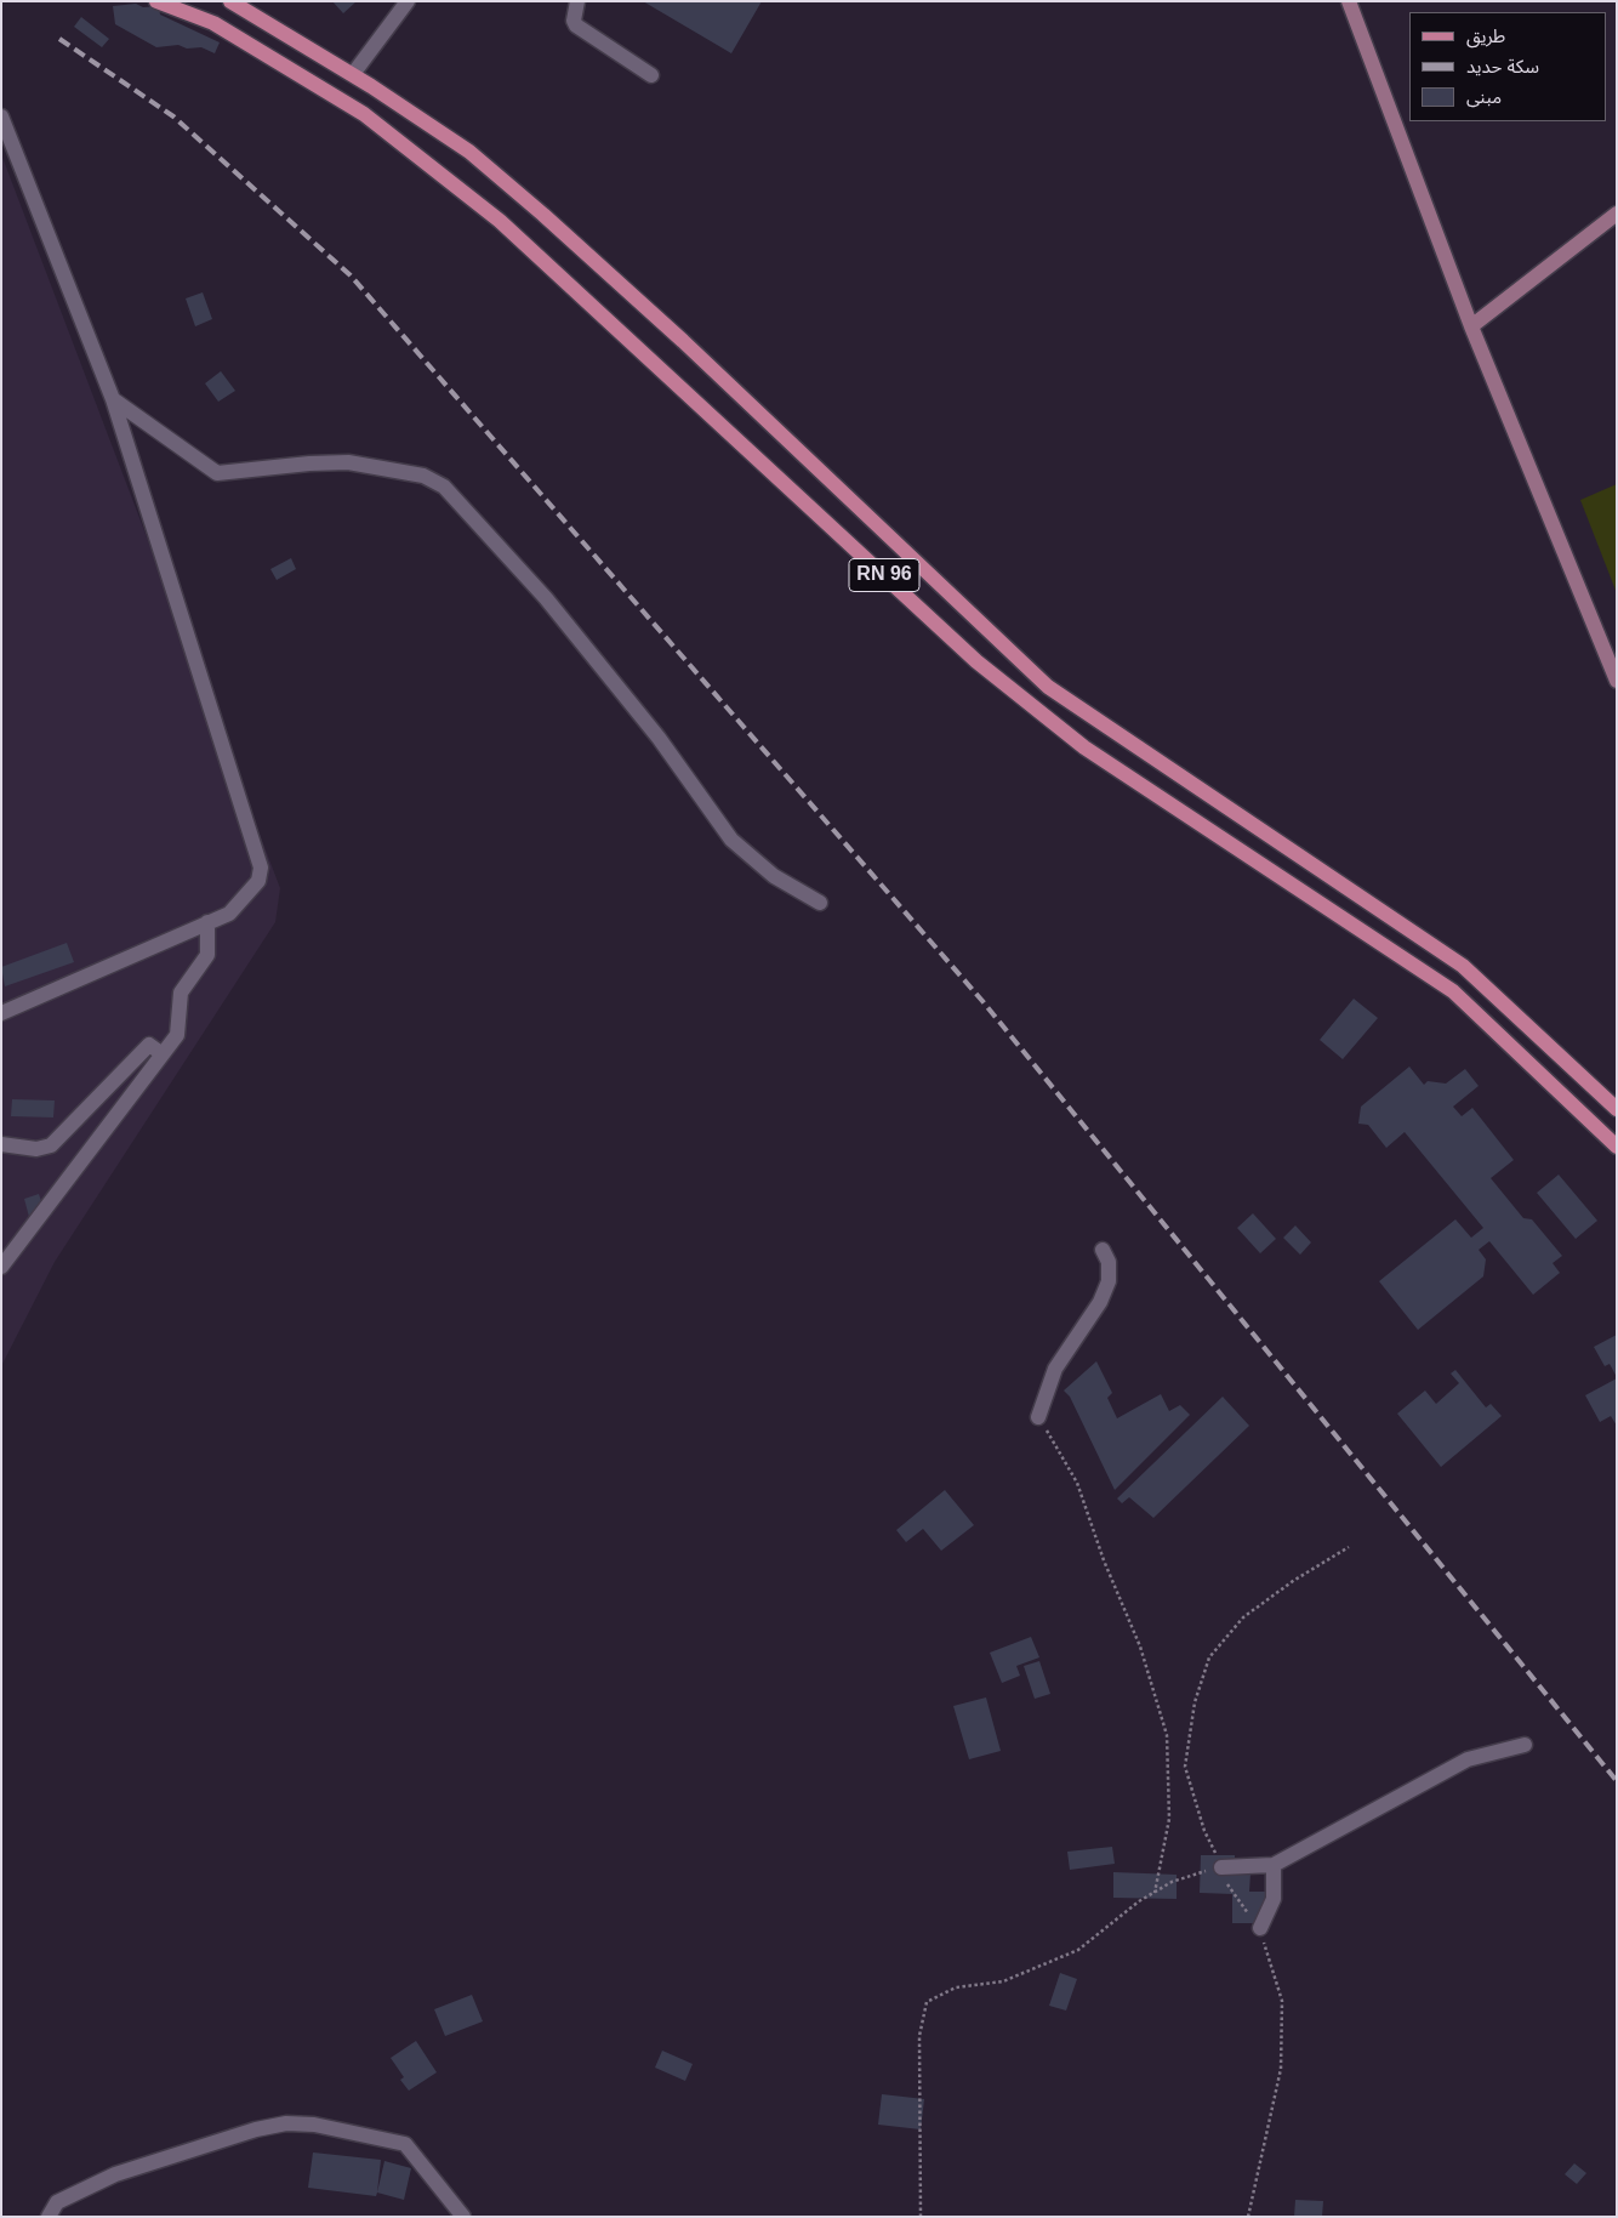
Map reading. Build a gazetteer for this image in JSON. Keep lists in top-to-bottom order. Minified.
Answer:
{"streets":{"main road":["RN 96"]},"legend":["طريق","سكة حديد","مبنى"]}
